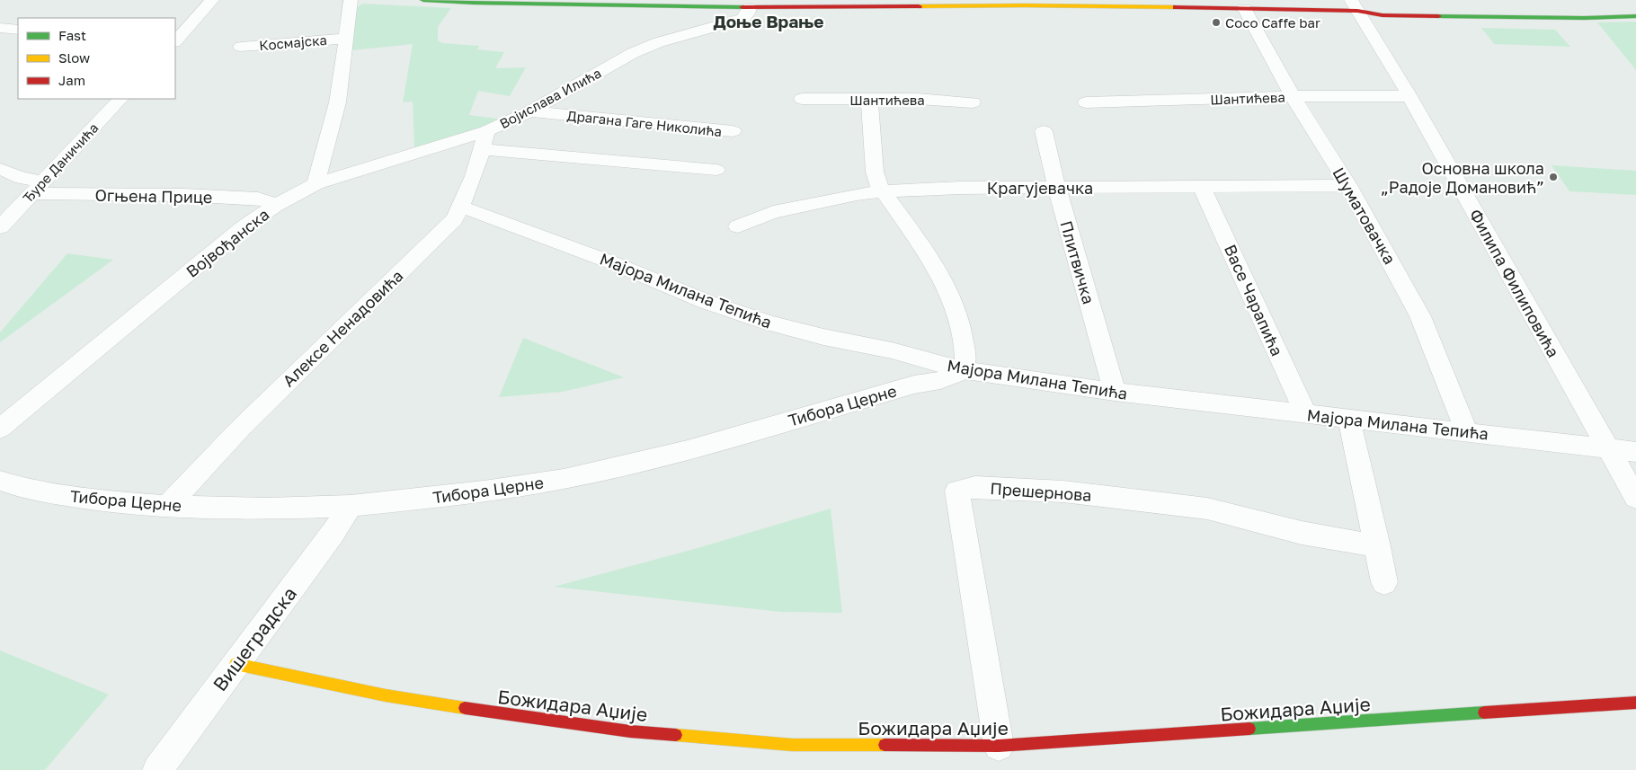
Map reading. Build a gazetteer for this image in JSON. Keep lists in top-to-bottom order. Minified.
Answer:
{"streets":{"main road":["Божидара Аџије"],"street":["Космајска","Војислава Илића","Шантићева","Драгана Гаге Николића","Ђуре Даничића","Крагујевачка","Огњена Прице","Шуматовачка","Војвођанска","Плитвичка","Филипа Филиповића","Мајора Милана Тепића","Васе Чарапића","Алексе Ненадовића","Тибора Церне","Прешернова","Вишеградска"]},"crossings":[["Војислава Илића","Драгана Гаге Николића"],["Војислава Илића","Војвођанска"],["Војислава Илића","Алексе Ненадовића"],["Шантићева","Шуматовачка"],["Шантићева","Филипа Филиповића"],["Ђуре Даничића","Огњена Прице"],["Крагујевачка","Шуматовачка"],["Крагујевачка","Плитвичка"],["Крагујевачка","Васе Чарапића"],["Огњена Прице","Војвођанска"],["Шуматовачка","Мајора Милана Тепића"],["Плитвичка","Мајора Милана Тепића"],["Филипа Филиповића","Мајора Милана Тепића"],["Мајора Милана Тепића","Васе Чарапића"],["Мајора Милана Тепића","Алексе Ненадовића"],["Мајора Милана Тепића","Тибора Церне"],["Алексе Ненадовића","Тибора Церне"],["Тибора Церне","Вишеградска"],["Прешернова","Божидара Аџије"],["Вишеградска","Божидара Аџије"]],"districts":["Доње Врање"],"places":["Coco Caffe bar","Основна школа „Радоје Домановић”"],"legend":["Fast","Slow","Jam"]}
